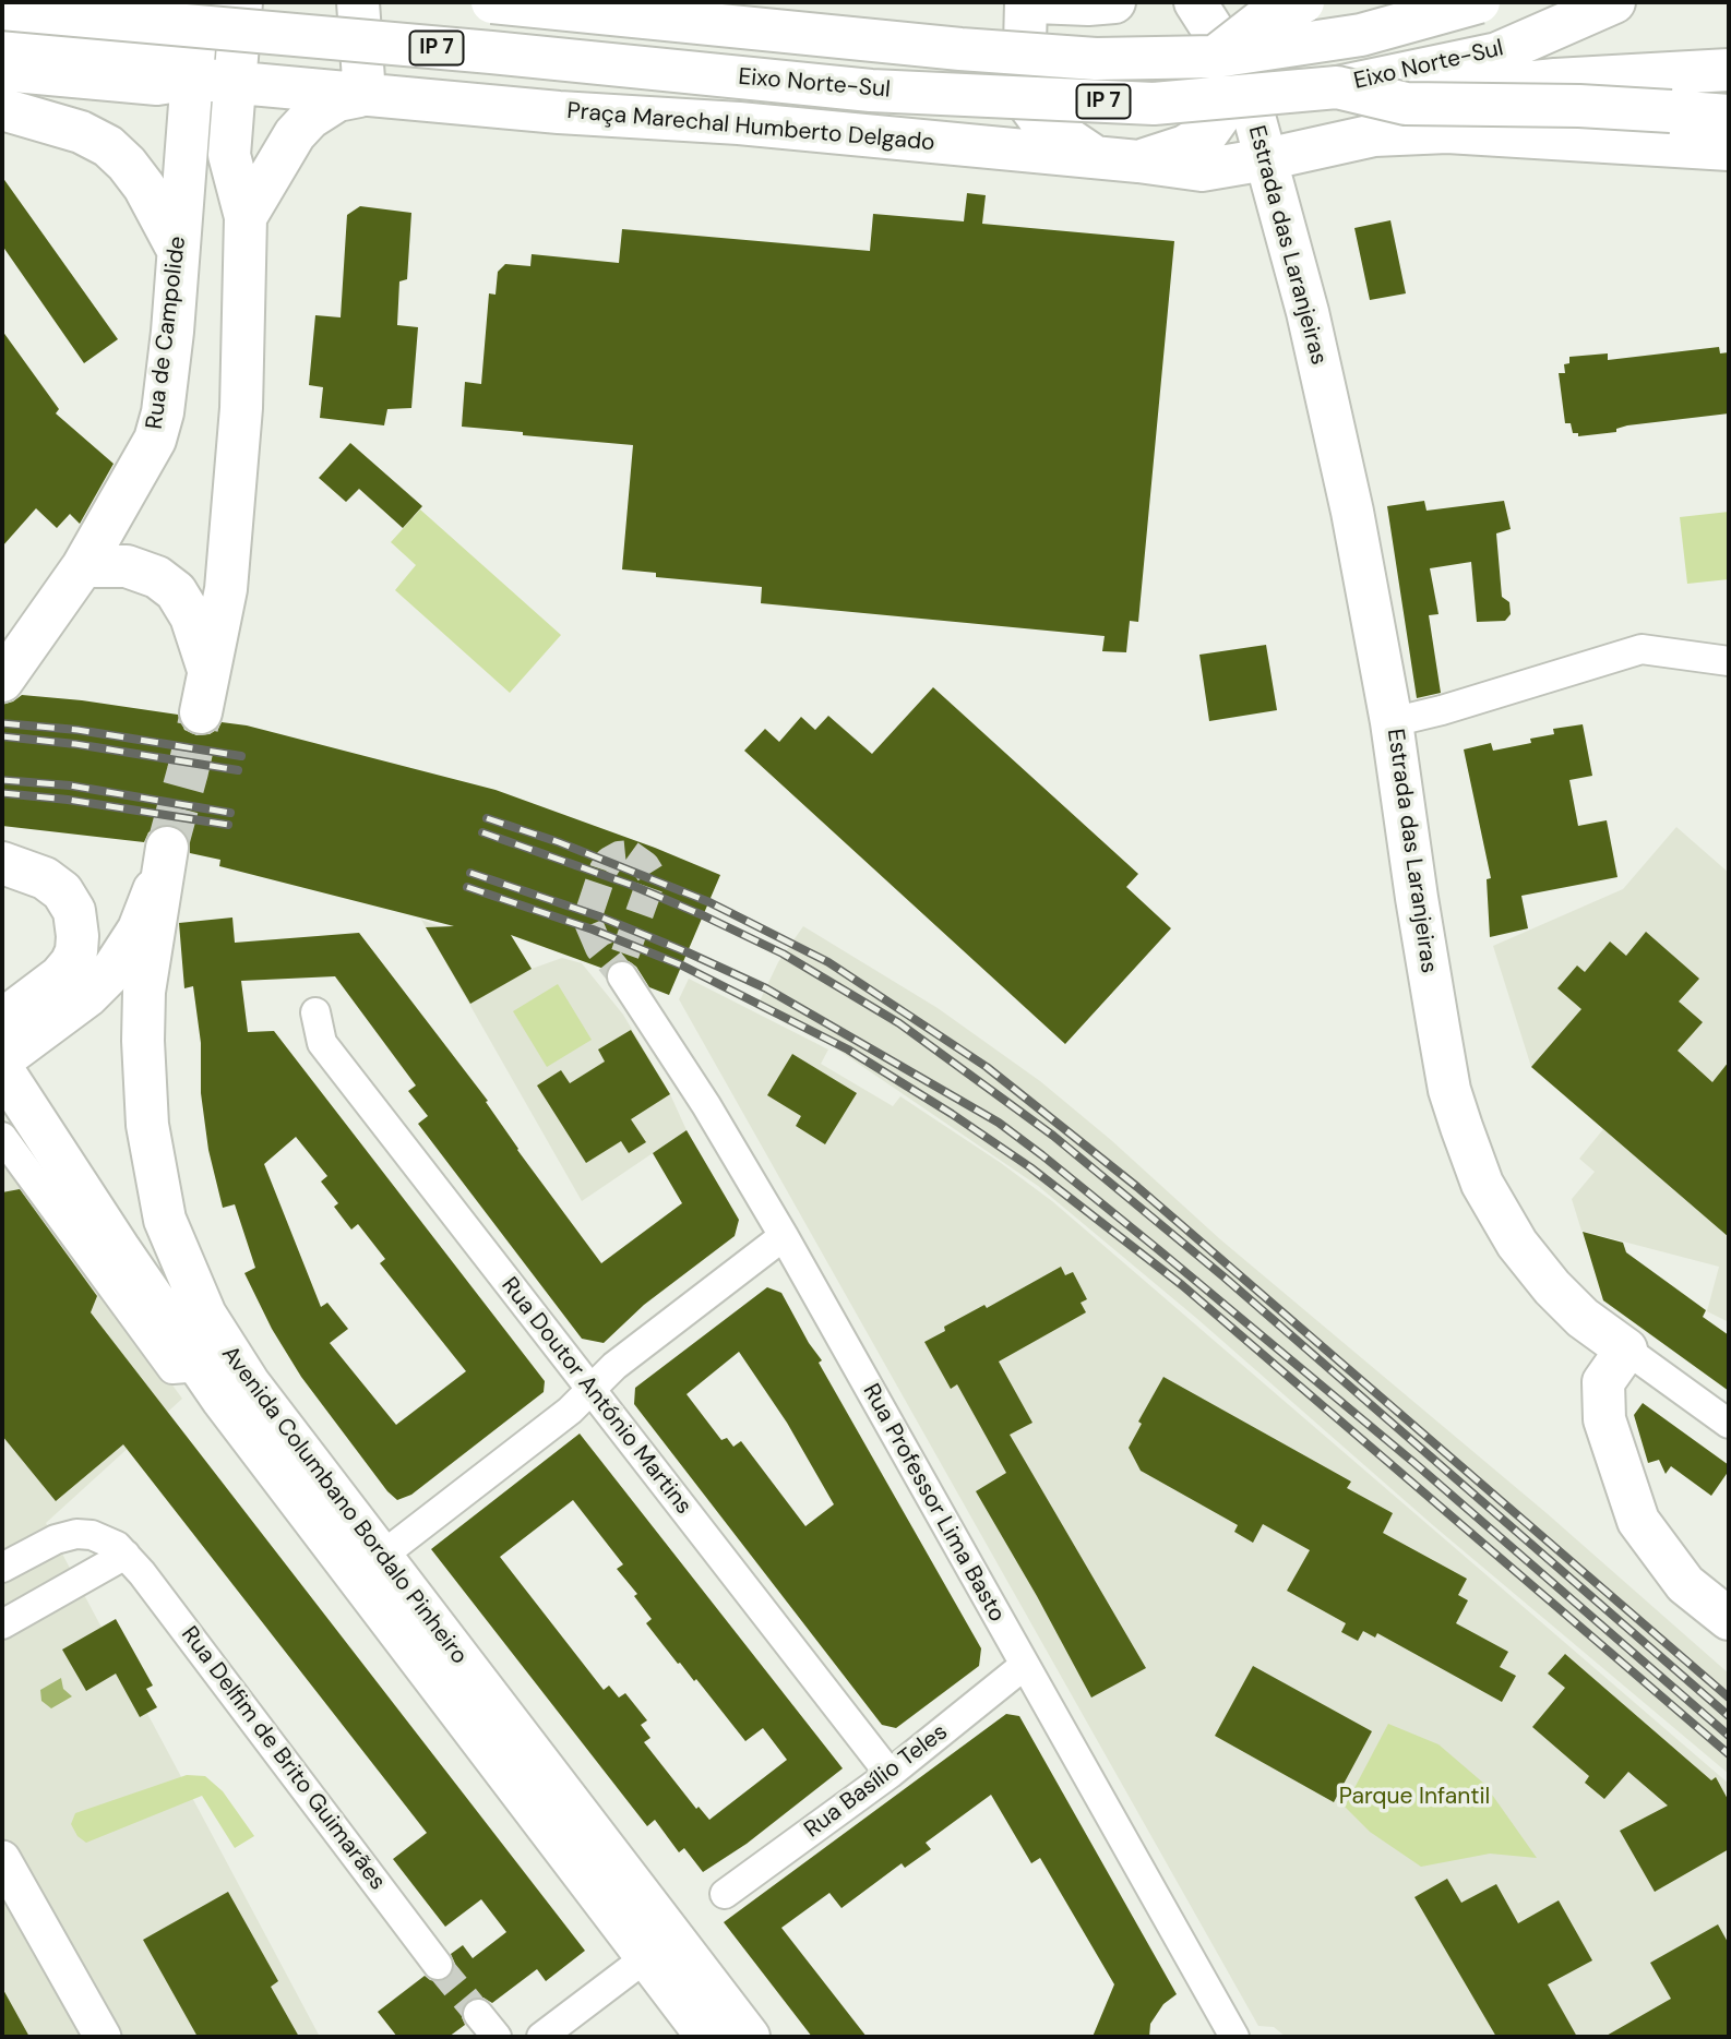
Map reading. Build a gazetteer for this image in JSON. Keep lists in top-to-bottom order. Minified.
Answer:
{"streets":{"main road":["IP 7","Eixo Norte-Sul","Praça Marechal Humberto Delgado","Estrada das Laranjeiras","Rua de Campolide","Avenida Columbano Bordalo Pinheiro"],"street":["Rua Doutor António Martins","Rua Professor Lima Basto","Rua Delfim de Brito Guimarães","Rua Basílio Teles"]},"crossings":[["Eixo Norte-Sul","Estrada das Laranjeiras"],["Praça Marechal Humberto Delgado","Estrada das Laranjeiras"],["Praça Marechal Humberto Delgado","Rua de Campolide"],["Rua Doutor António Martins","Rua Basílio Teles"],["Rua Professor Lima Basto","Rua Basílio Teles"]],"parks":["Parque Infantil"]}
